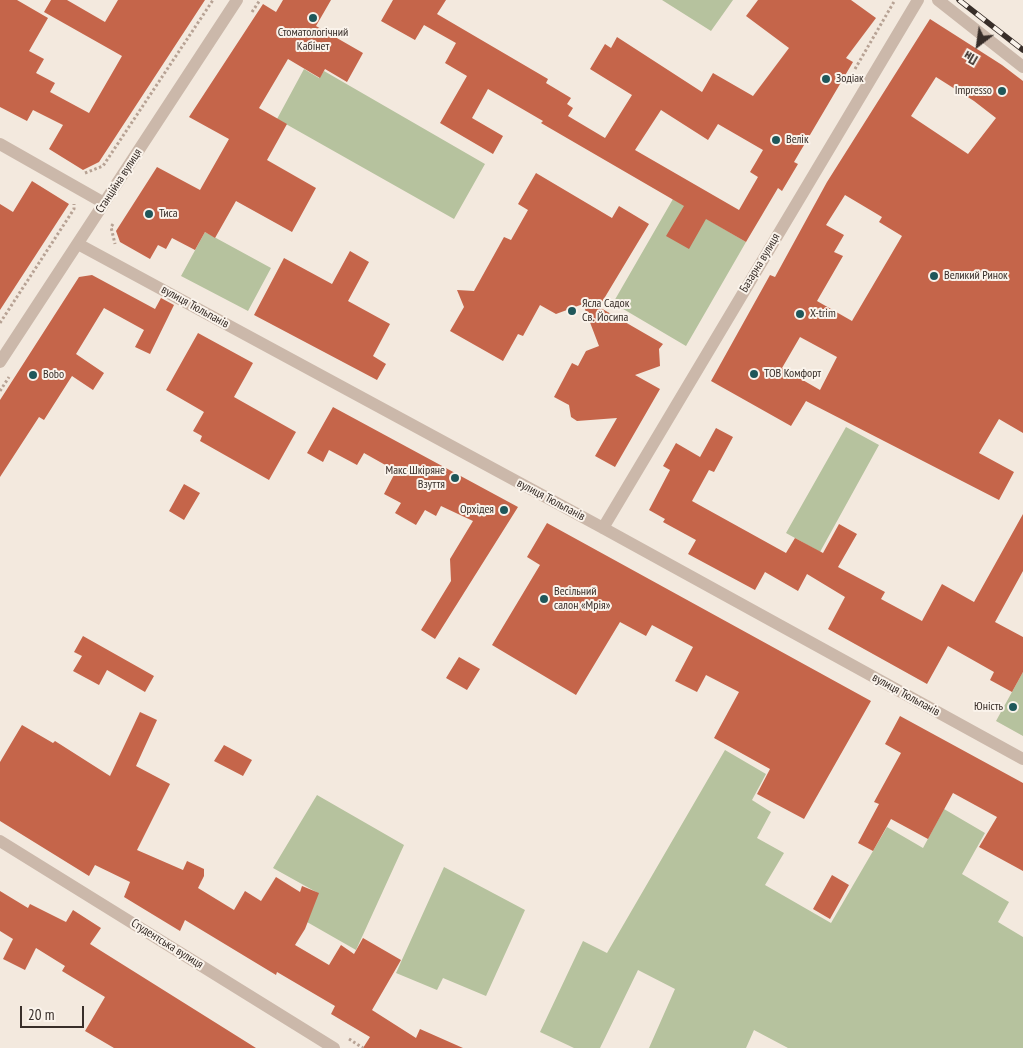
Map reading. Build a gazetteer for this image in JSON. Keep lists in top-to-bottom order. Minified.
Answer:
{"streets":{"street":["Станційна вулиця","Базарна вулиця","вулиця Тюльпанів","Студентська вулиця"]},"crossings":[["Станційна вулиця","вулиця Тюльпанів"],["Базарна вулиця","вулиця Тюльпанів"]],"places":["Стоматологічний Кабінет","Зодіак","Impresso","Велік","Тиса","Великий Ринок","Ясла Садок Св. Йосипа","X-trim","ТОВ Комфорт","Bobo","Макс Шкіряне Взуття","Орхідея","Весільний салон «Мрія»","Юність"],"scale_bar":"20 m","north":"bottom left"}
